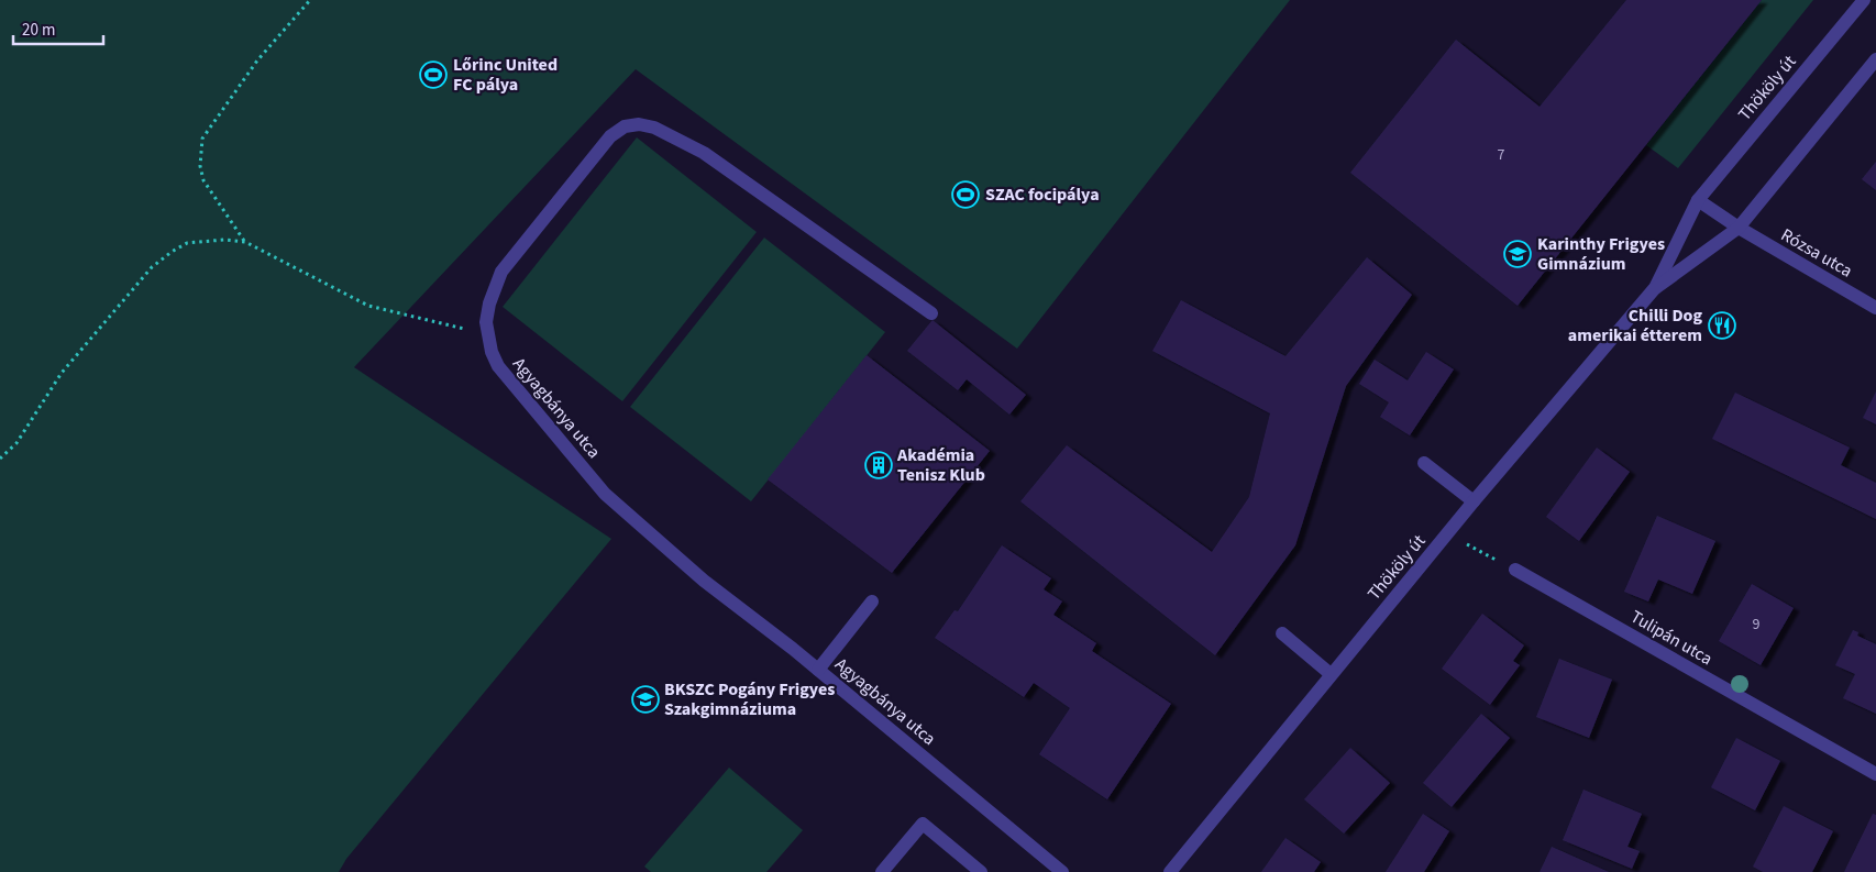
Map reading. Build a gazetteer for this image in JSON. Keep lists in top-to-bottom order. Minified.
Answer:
{"streets":{"street":["Thököly út","Rózsa utca","Agyagbánya utca","Tulipán utca"]},"crossings":[["Thököly út","Rózsa utca"]],"places":{"sports":["Lőrinc United FC pálya","SZAC focipálya"],"school or university":["Karinthy Frigyes Gimnázium","BKSZC Pogány Frigyes Szakgimnáziuma"],"restaurant":["Chilli Dog amerikai étterem"],"building":["Akadémia Tenisz Klub"]},"house_numbers":["7","9"],"scale_bar":"20 m"}
